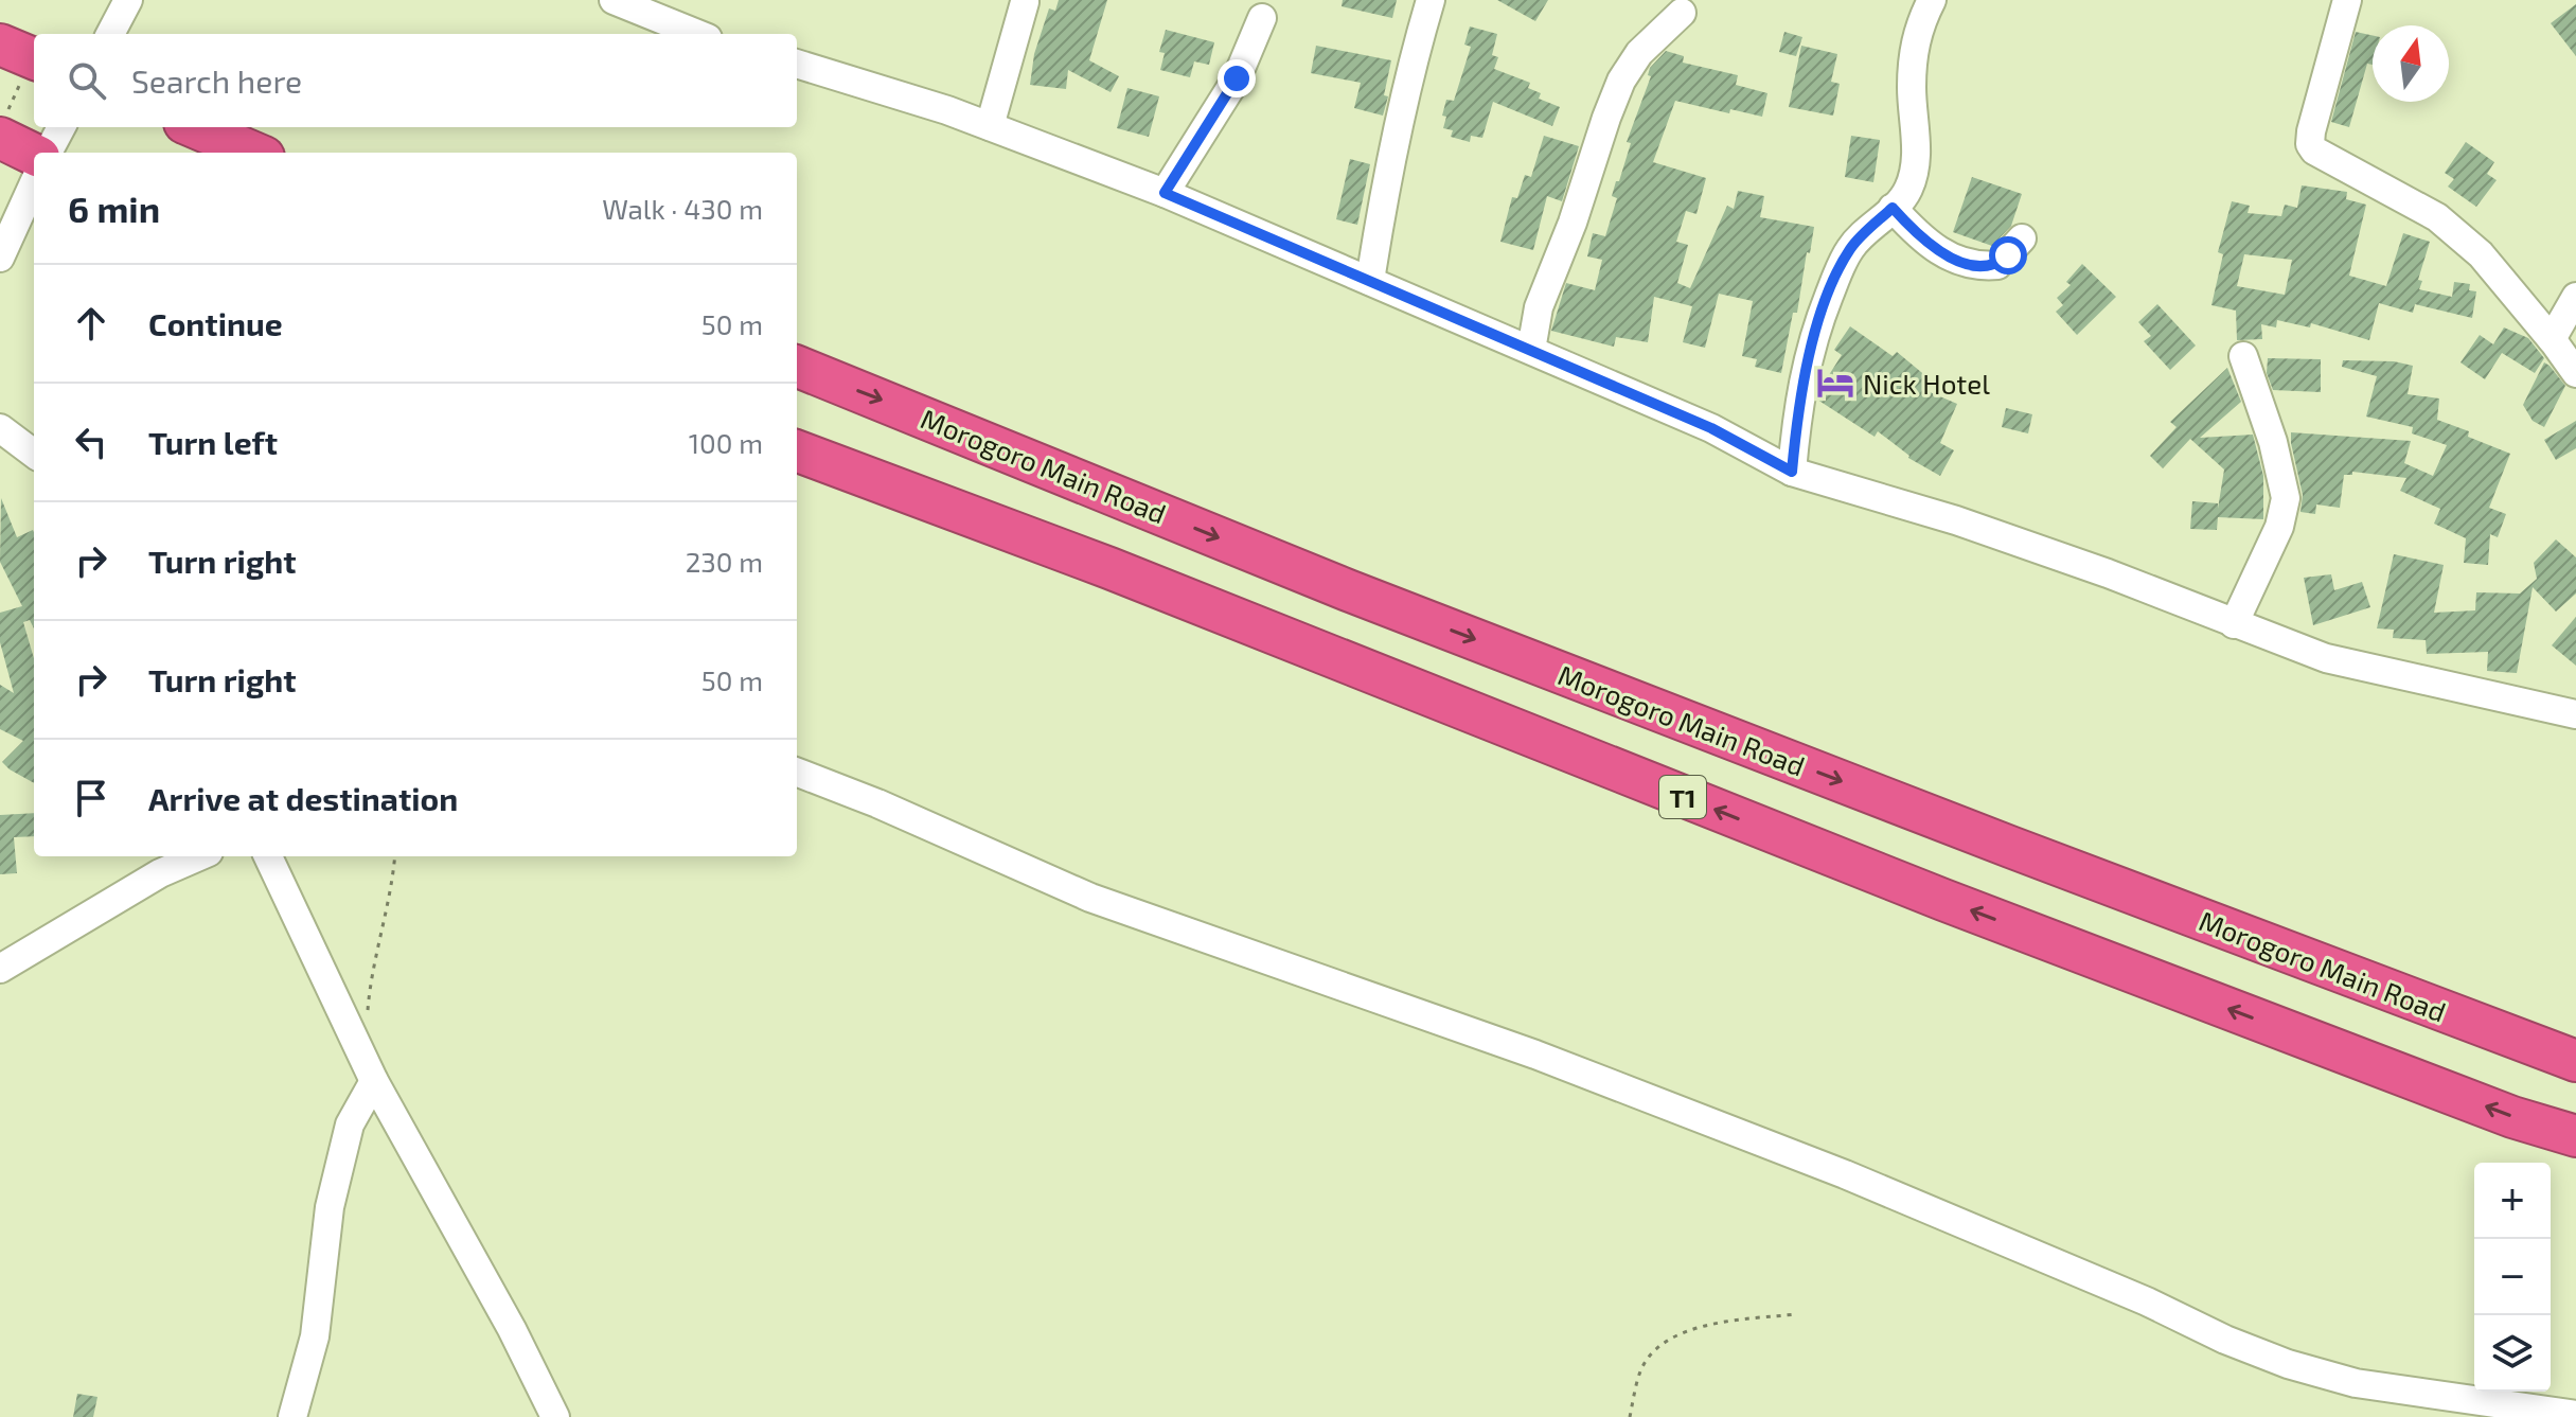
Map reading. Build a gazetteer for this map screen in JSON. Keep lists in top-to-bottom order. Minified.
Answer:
{"streets":{"highway":["Morogoro Main Road","T1"]},"places":{"hotel":["Nick Hotel"]},"north":"top","page":{"search":"Search here","heading":["6 min","Walk · 430 m"],"list":[["Continue","50 m"],["Turn left","100 m"],["Turn right","230 m"],["Turn right","50 m"],"Arrive at destination"],"map_buttons":["+","−"]}}
